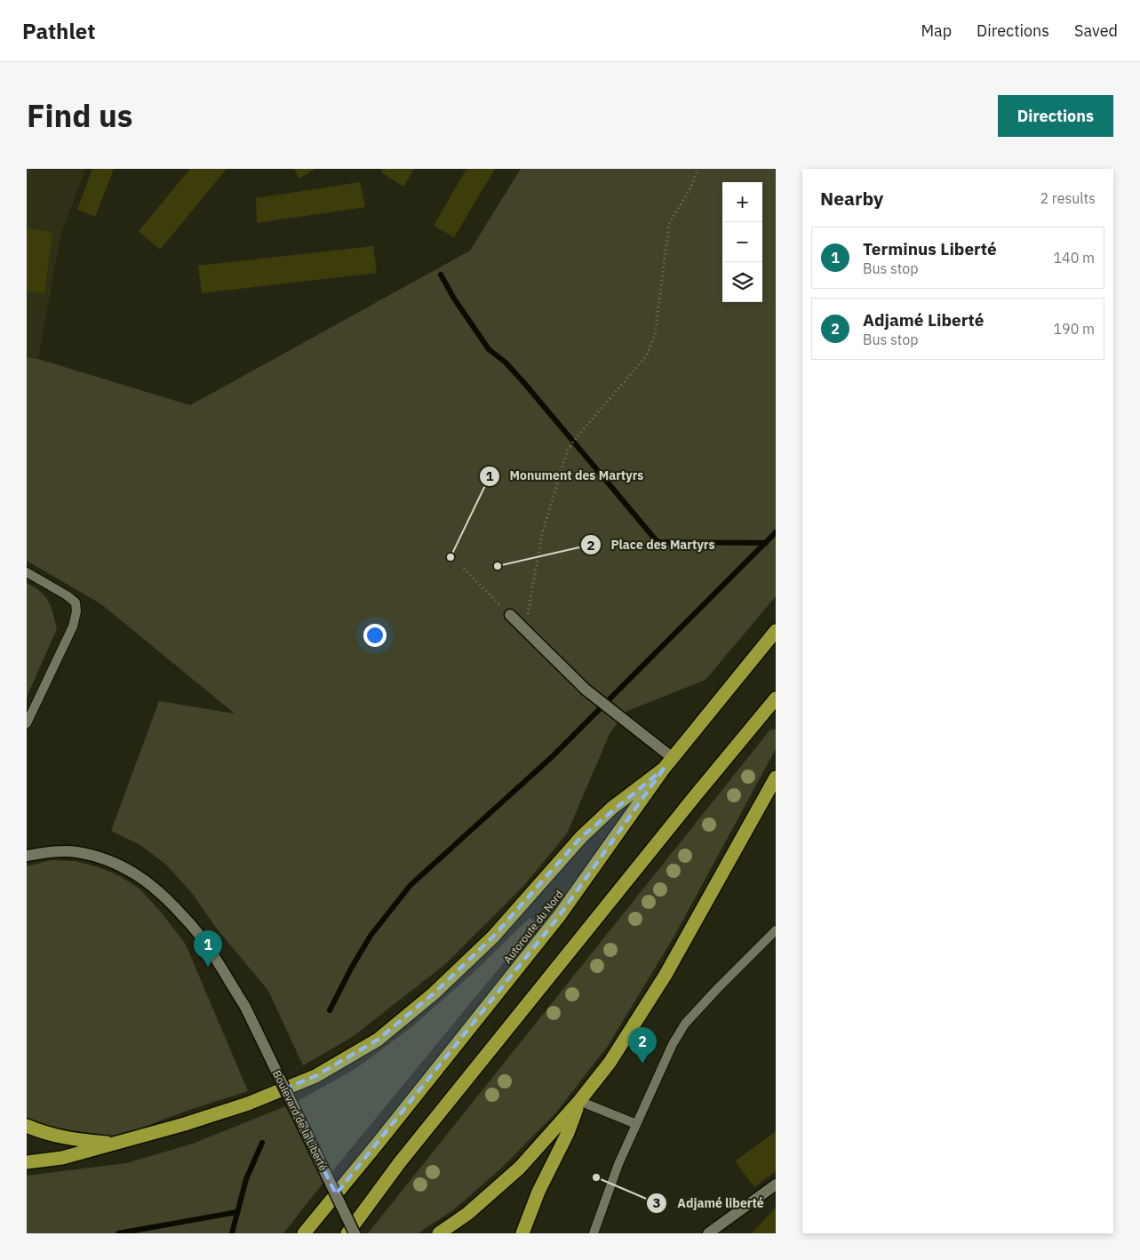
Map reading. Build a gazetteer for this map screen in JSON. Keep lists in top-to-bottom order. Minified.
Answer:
{"streets":{"highway":["Autoroute du Nord"],"street":["Boulevard de la Liberté"]},"places":["Monument des Martyrs","Place des Martyrs","Adjamé liberté"],"page":{"header":"Pathlet","nav":["Map","Directions","Saved"],"title":"Find us","buttons":"Directions","heading":["Nearby","2 results"],"map_buttons":["+","−"],"list":[{"mark":"1","name":"Terminus Liberté","note":"Bus stop","value":"140 m"},{"mark":"2","name":"Adjamé Liberté","note":"Bus stop","value":"190 m"}],"pins":["1","2"]}}
